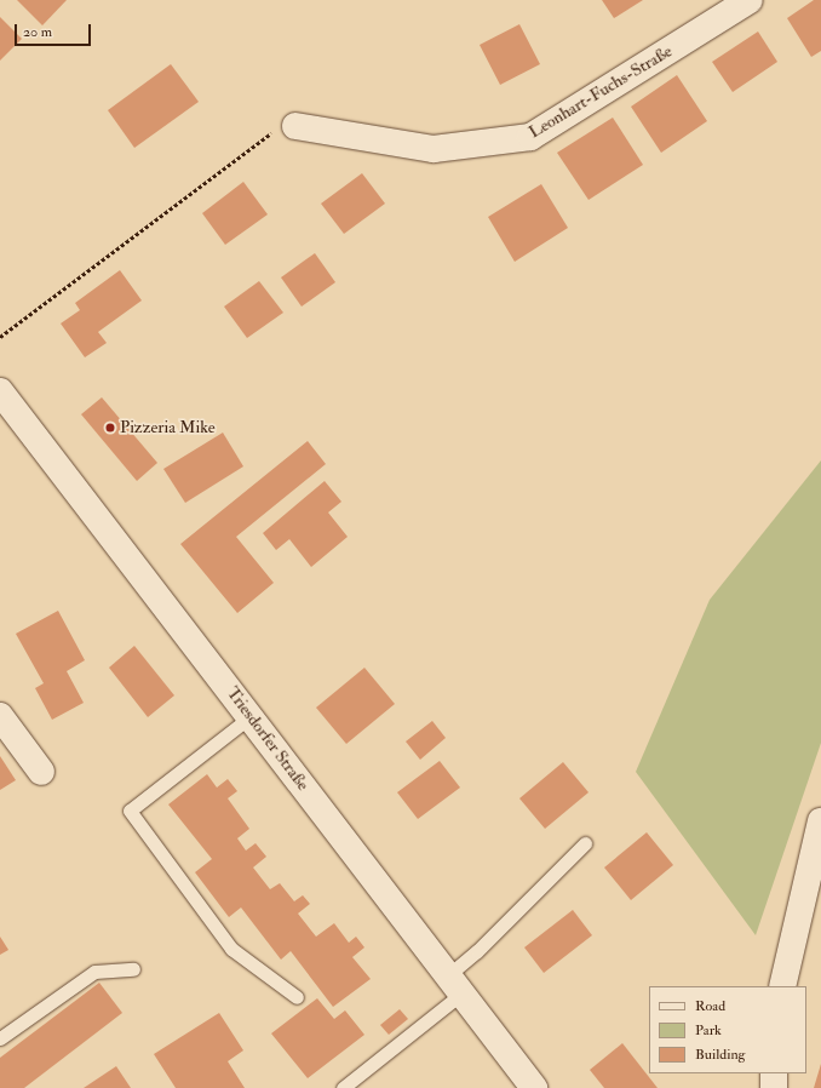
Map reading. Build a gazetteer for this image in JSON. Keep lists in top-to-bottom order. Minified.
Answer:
{"streets":{"street":["Leonhart-Fuchs-Straße","Triesdorfer Straße"]},"places":["Pizzeria Mike"],"legend":["Road","Park","Building"],"scale_bar":"20 m"}
